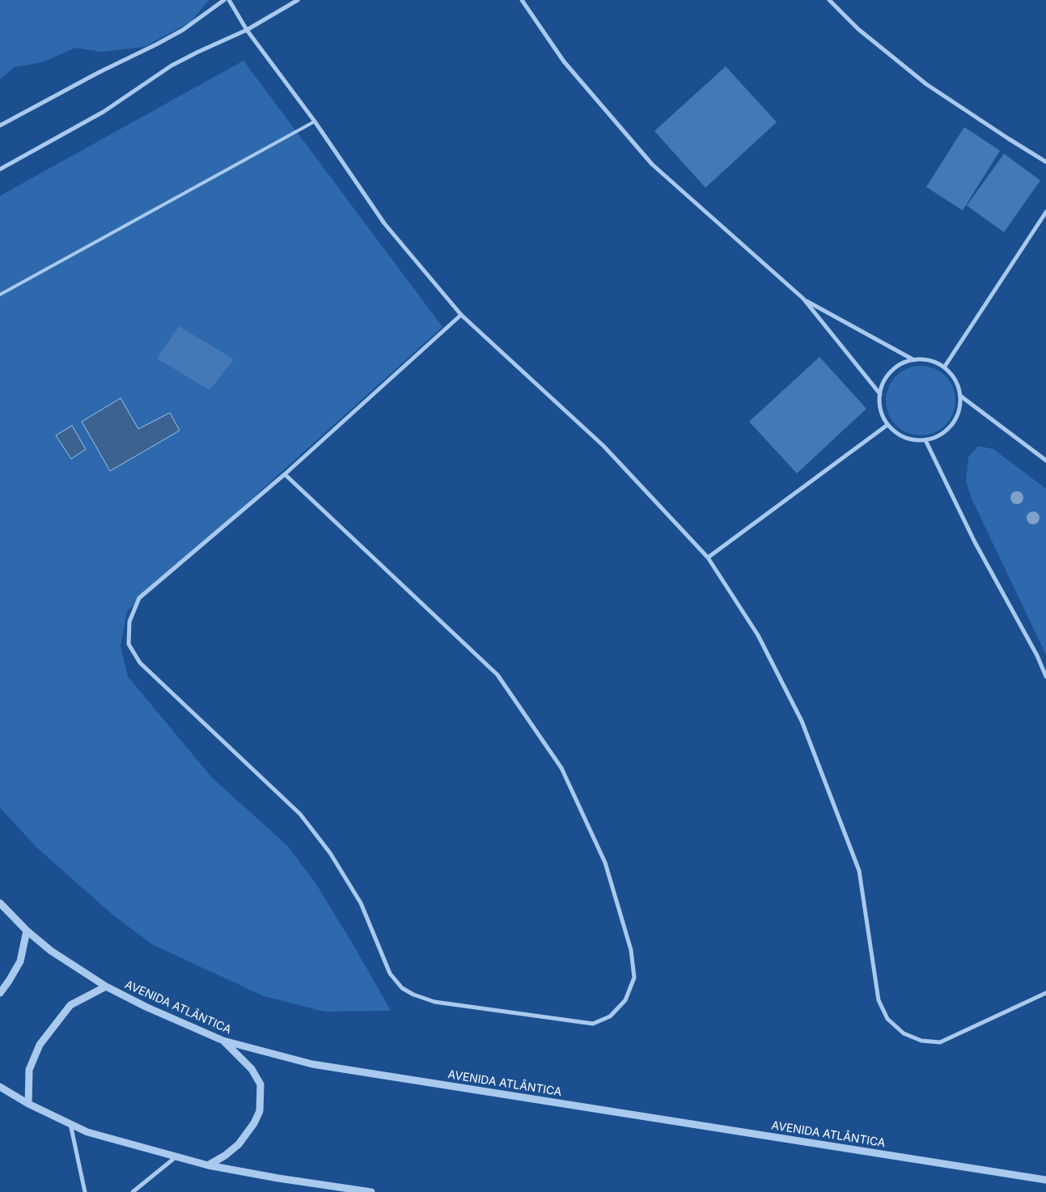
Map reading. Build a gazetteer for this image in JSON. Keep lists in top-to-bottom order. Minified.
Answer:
{"streets":{"street":["AVENIDA ATLÂNTICA"]}}
